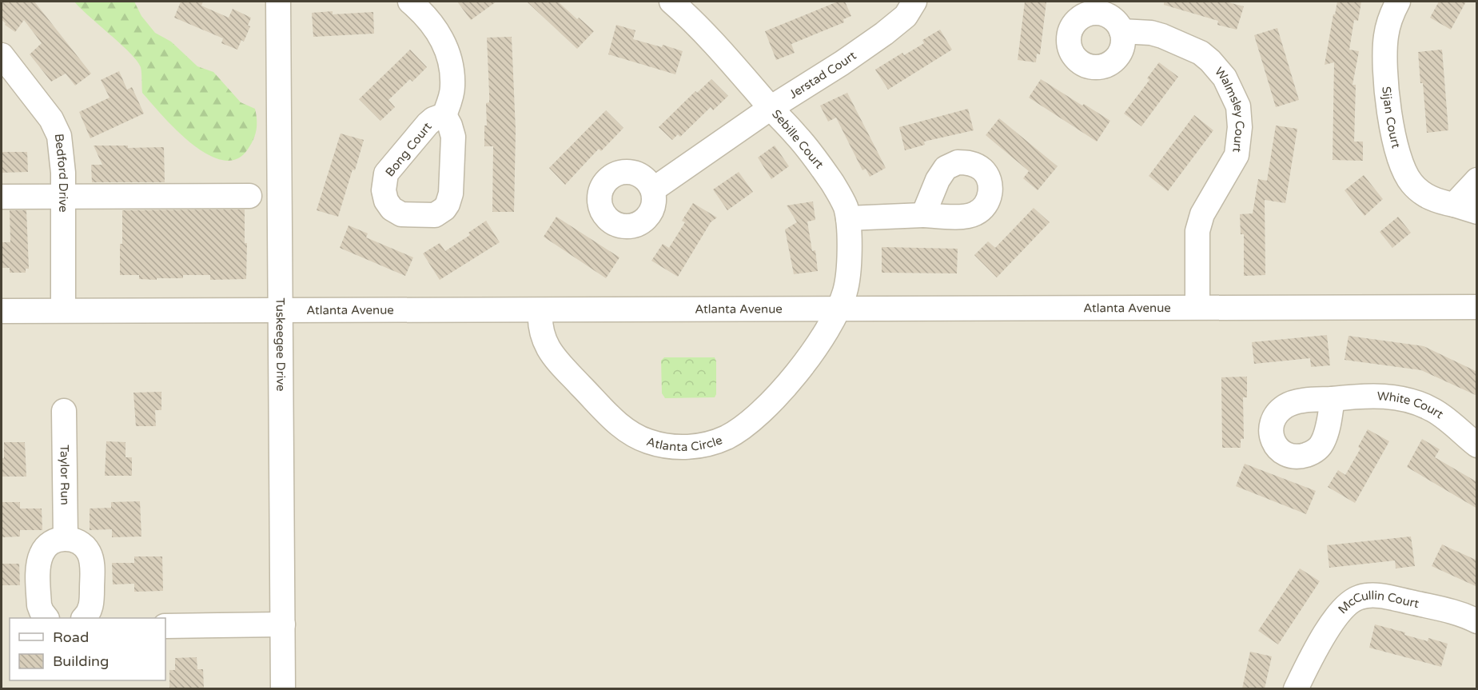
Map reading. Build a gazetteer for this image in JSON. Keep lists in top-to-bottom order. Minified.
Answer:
{"streets":{"street":["Jerstad Court","Walmsley Court","Sijan Court","Sebille Court","Bong Court","Bedford Drive","Atlanta Avenue","Tuskeegee Drive","White Court","Atlanta Circle","Taylor Run","McCullin Court"]},"crossings":[["Jerstad Court","Sebille Court"],["Walmsley Court","Atlanta Avenue"],["Sebille Court","Atlanta Avenue"],["Sebille Court","Atlanta Circle"],["Bedford Drive","Atlanta Avenue"],["Atlanta Avenue","Tuskeegee Drive"],["Atlanta Avenue","Atlanta Circle"]],"legend":["Road","Building"]}
